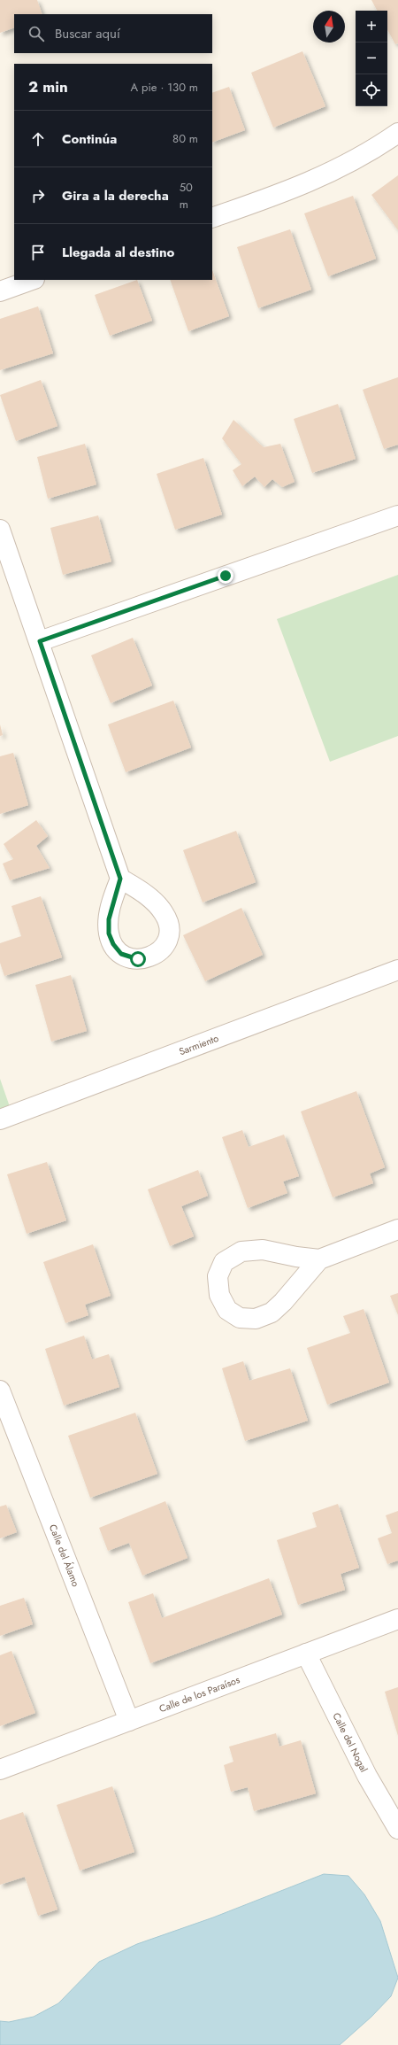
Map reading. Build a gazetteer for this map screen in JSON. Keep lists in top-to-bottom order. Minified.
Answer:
{"streets":{"street":["Sarmiento","Calle del Álamo","Calle de los Paraísos","Calle del Nogal"]},"crossings":[["Calle del Álamo","Calle de los Paraísos"],["Calle de los Paraísos","Calle del Nogal"]],"north":"top","page":{"map_buttons":["+","−"],"search":"Buscar aquí","heading":["2 min","A pie · 130 m"],"list":[["Continúa","80 m"],["Gira a la derecha","50 m"],"Llegada al destino"]}}
